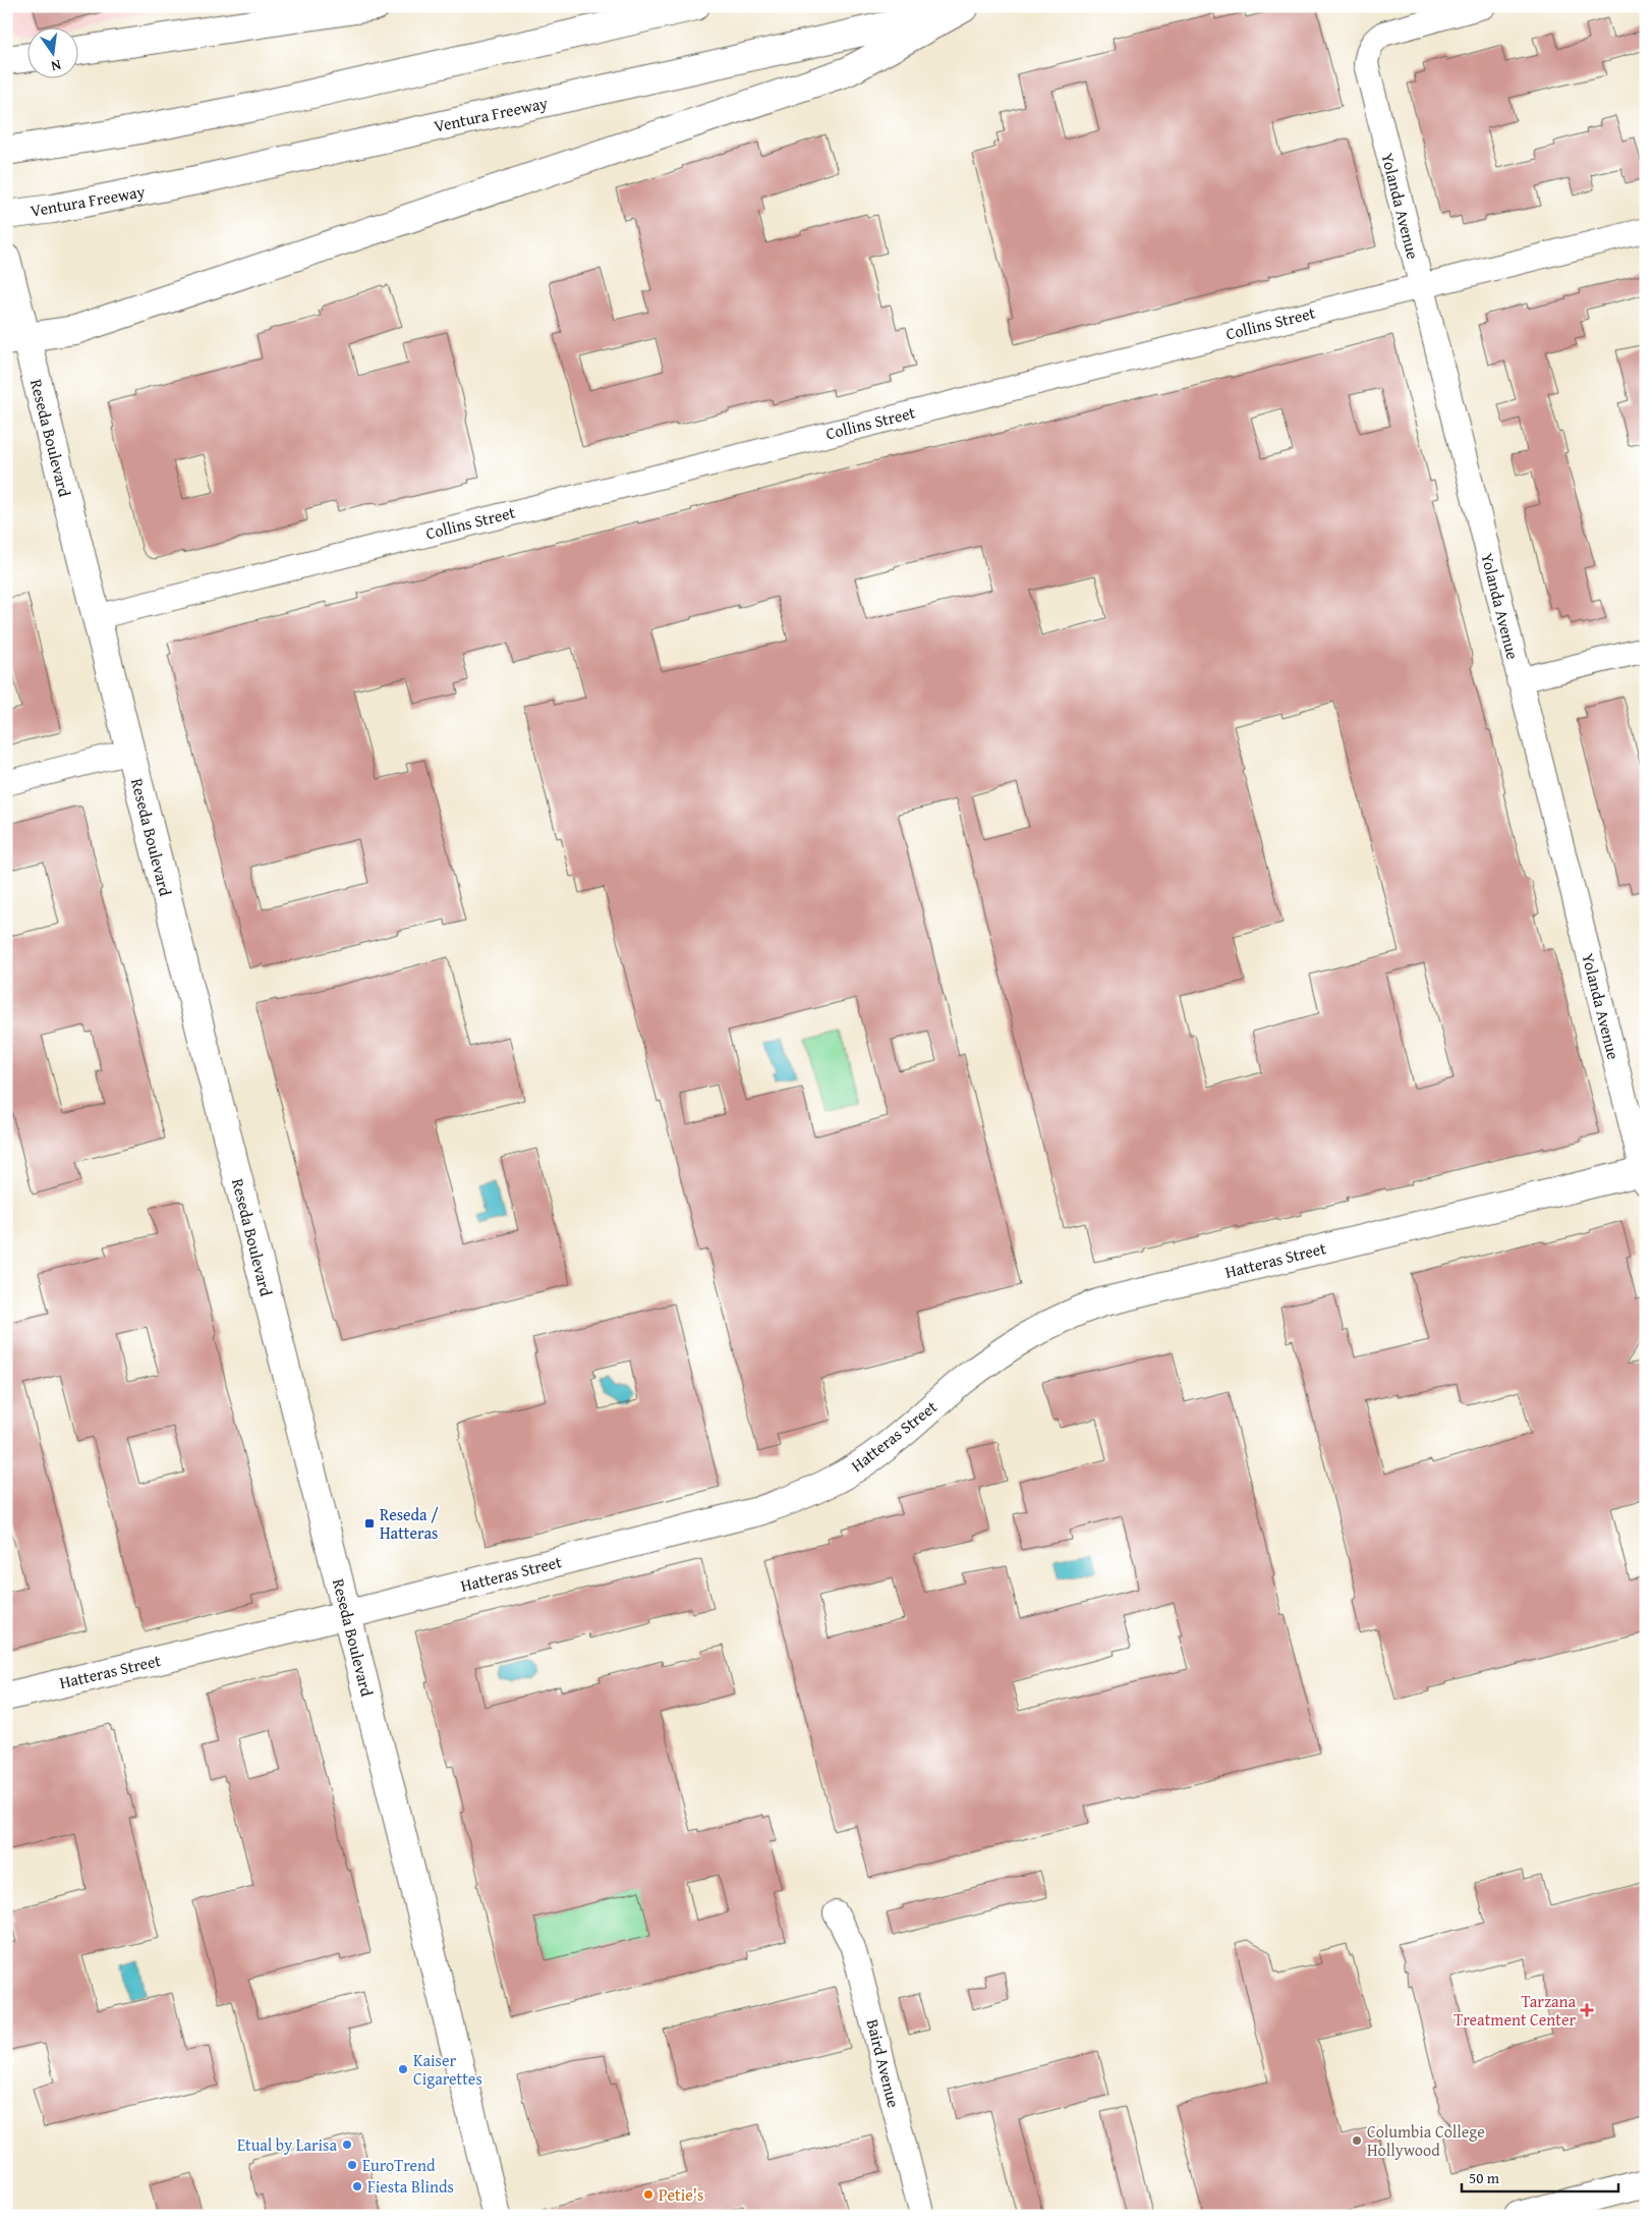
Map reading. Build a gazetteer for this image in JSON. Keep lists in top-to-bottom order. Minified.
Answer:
{"streets":{"main road":["Ventura Freeway","Reseda Boulevard","Hatteras Street"],"street":["Yolanda Avenue","Collins Street","Baird Avenue"]},"crossings":[["Yolanda Avenue","Collins Street"],["Yolanda Avenue","Hatteras Street"],["Collins Street","Reseda Boulevard"],["Reseda Boulevard","Hatteras Street"]],"places":{"transit":["Reseda / Hatteras"],"health":["Tarzana Treatment Center"],"other":["Kaiser Cigarettes","Columbia College Hollywood","Etual by Larisa","EuroTrend","Fiesta Blinds","Petie's"]},"scale_bar":"50 m","north":"bottom"}
